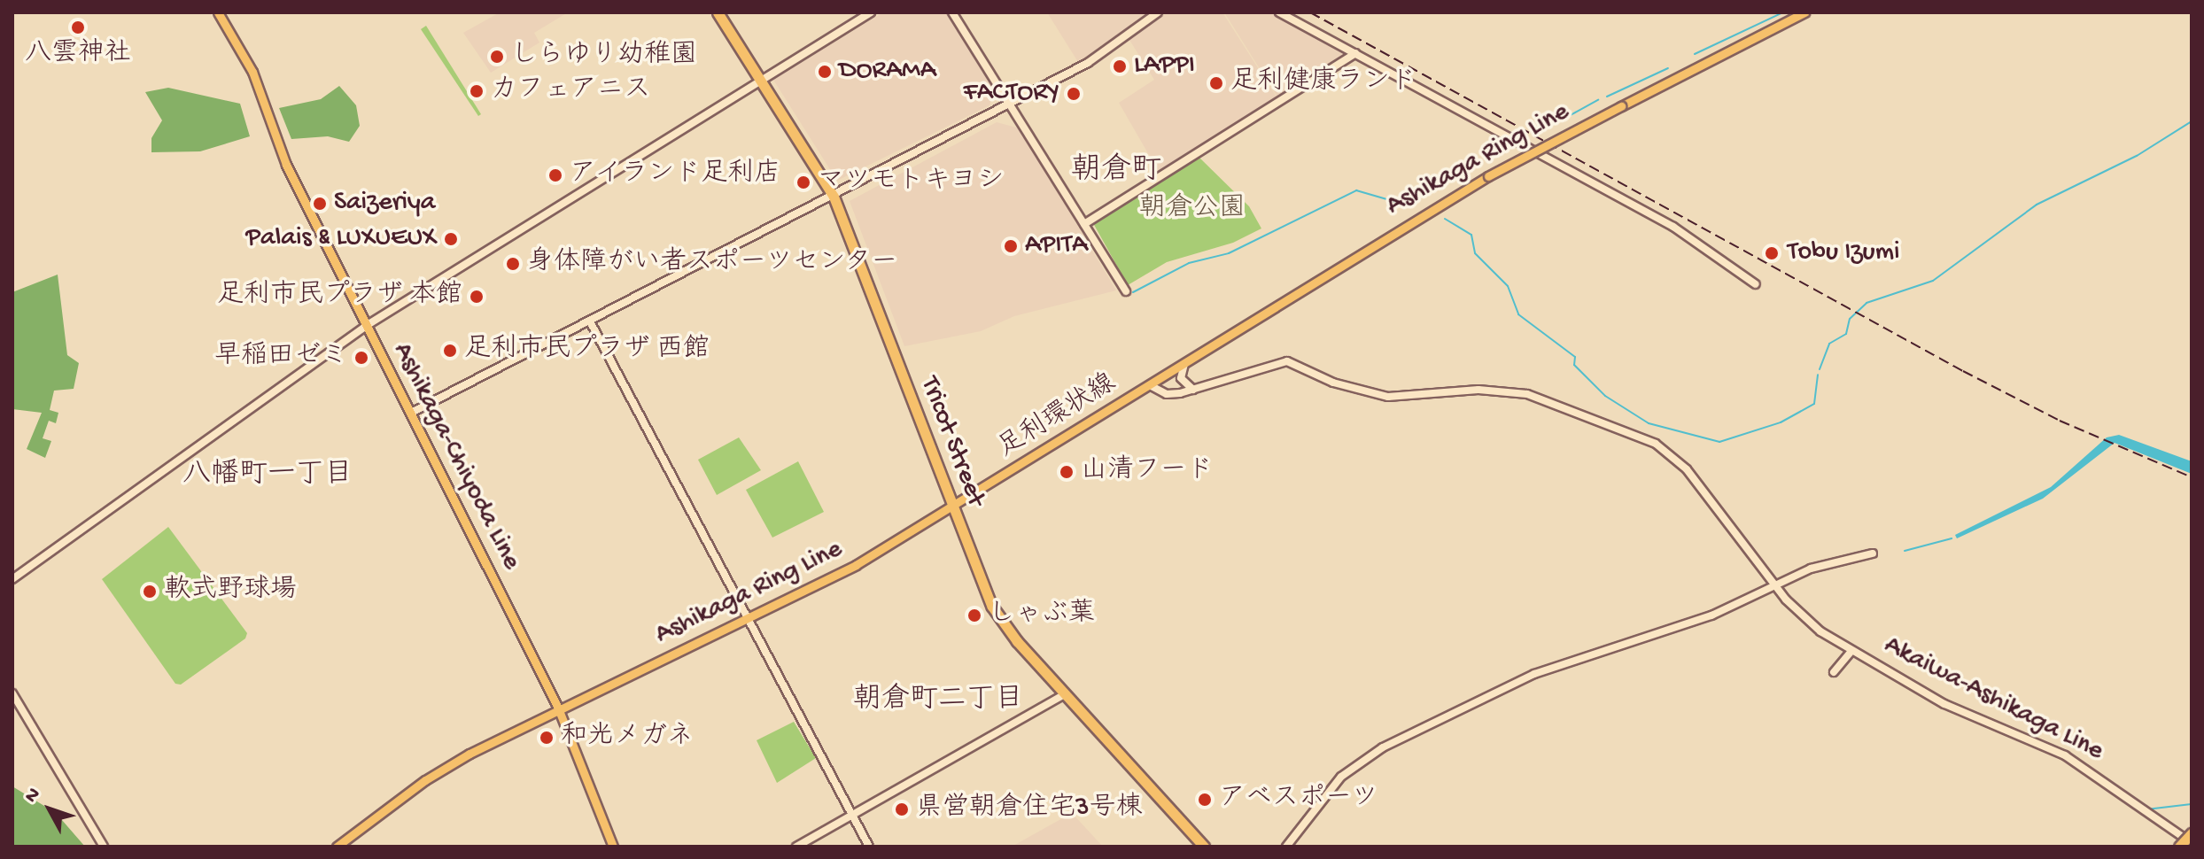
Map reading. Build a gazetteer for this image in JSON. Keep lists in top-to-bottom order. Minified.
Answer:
{"streets":{"highway":["Tricot Street"],"main road":["Ashikaga Ring Line","足利環状線","Ashikaga-Chiyoda Line"],"street":["Akaiwa-Ashikaga Line"]},"crossings":[["Ashikaga Ring Line","足利環状線"],["Ashikaga Ring Line","Tricot Street"],["Ashikaga Ring Line","Ashikaga-Chiyoda Line"],["足利環状線","Tricot Street"],["足利環状線","Akaiwa-Ashikaga Line"]],"districts":["朝倉町","八幡町一丁目","朝倉町二丁目"],"parks":["朝倉公園"],"places":["八雲神社","しらゆり幼稚園","LAPPI","DORAMA","足利健康ランド","カフェアニス","FACTORY","アイランド足利店","マツモトキヨシ","Saizeriya","Palais & LUXUEUX","APITA","Tobu Izumi","身体障がい者スポーツセンター","足利市民プラザ 本館","足利市民プラザ 西館","早稲田ゼミ","山清フード","軟式野球場","しゃぶ葉","和光メガネ","アベスポーツ","県営朝倉住宅3号棟"],"north":"top left"}
